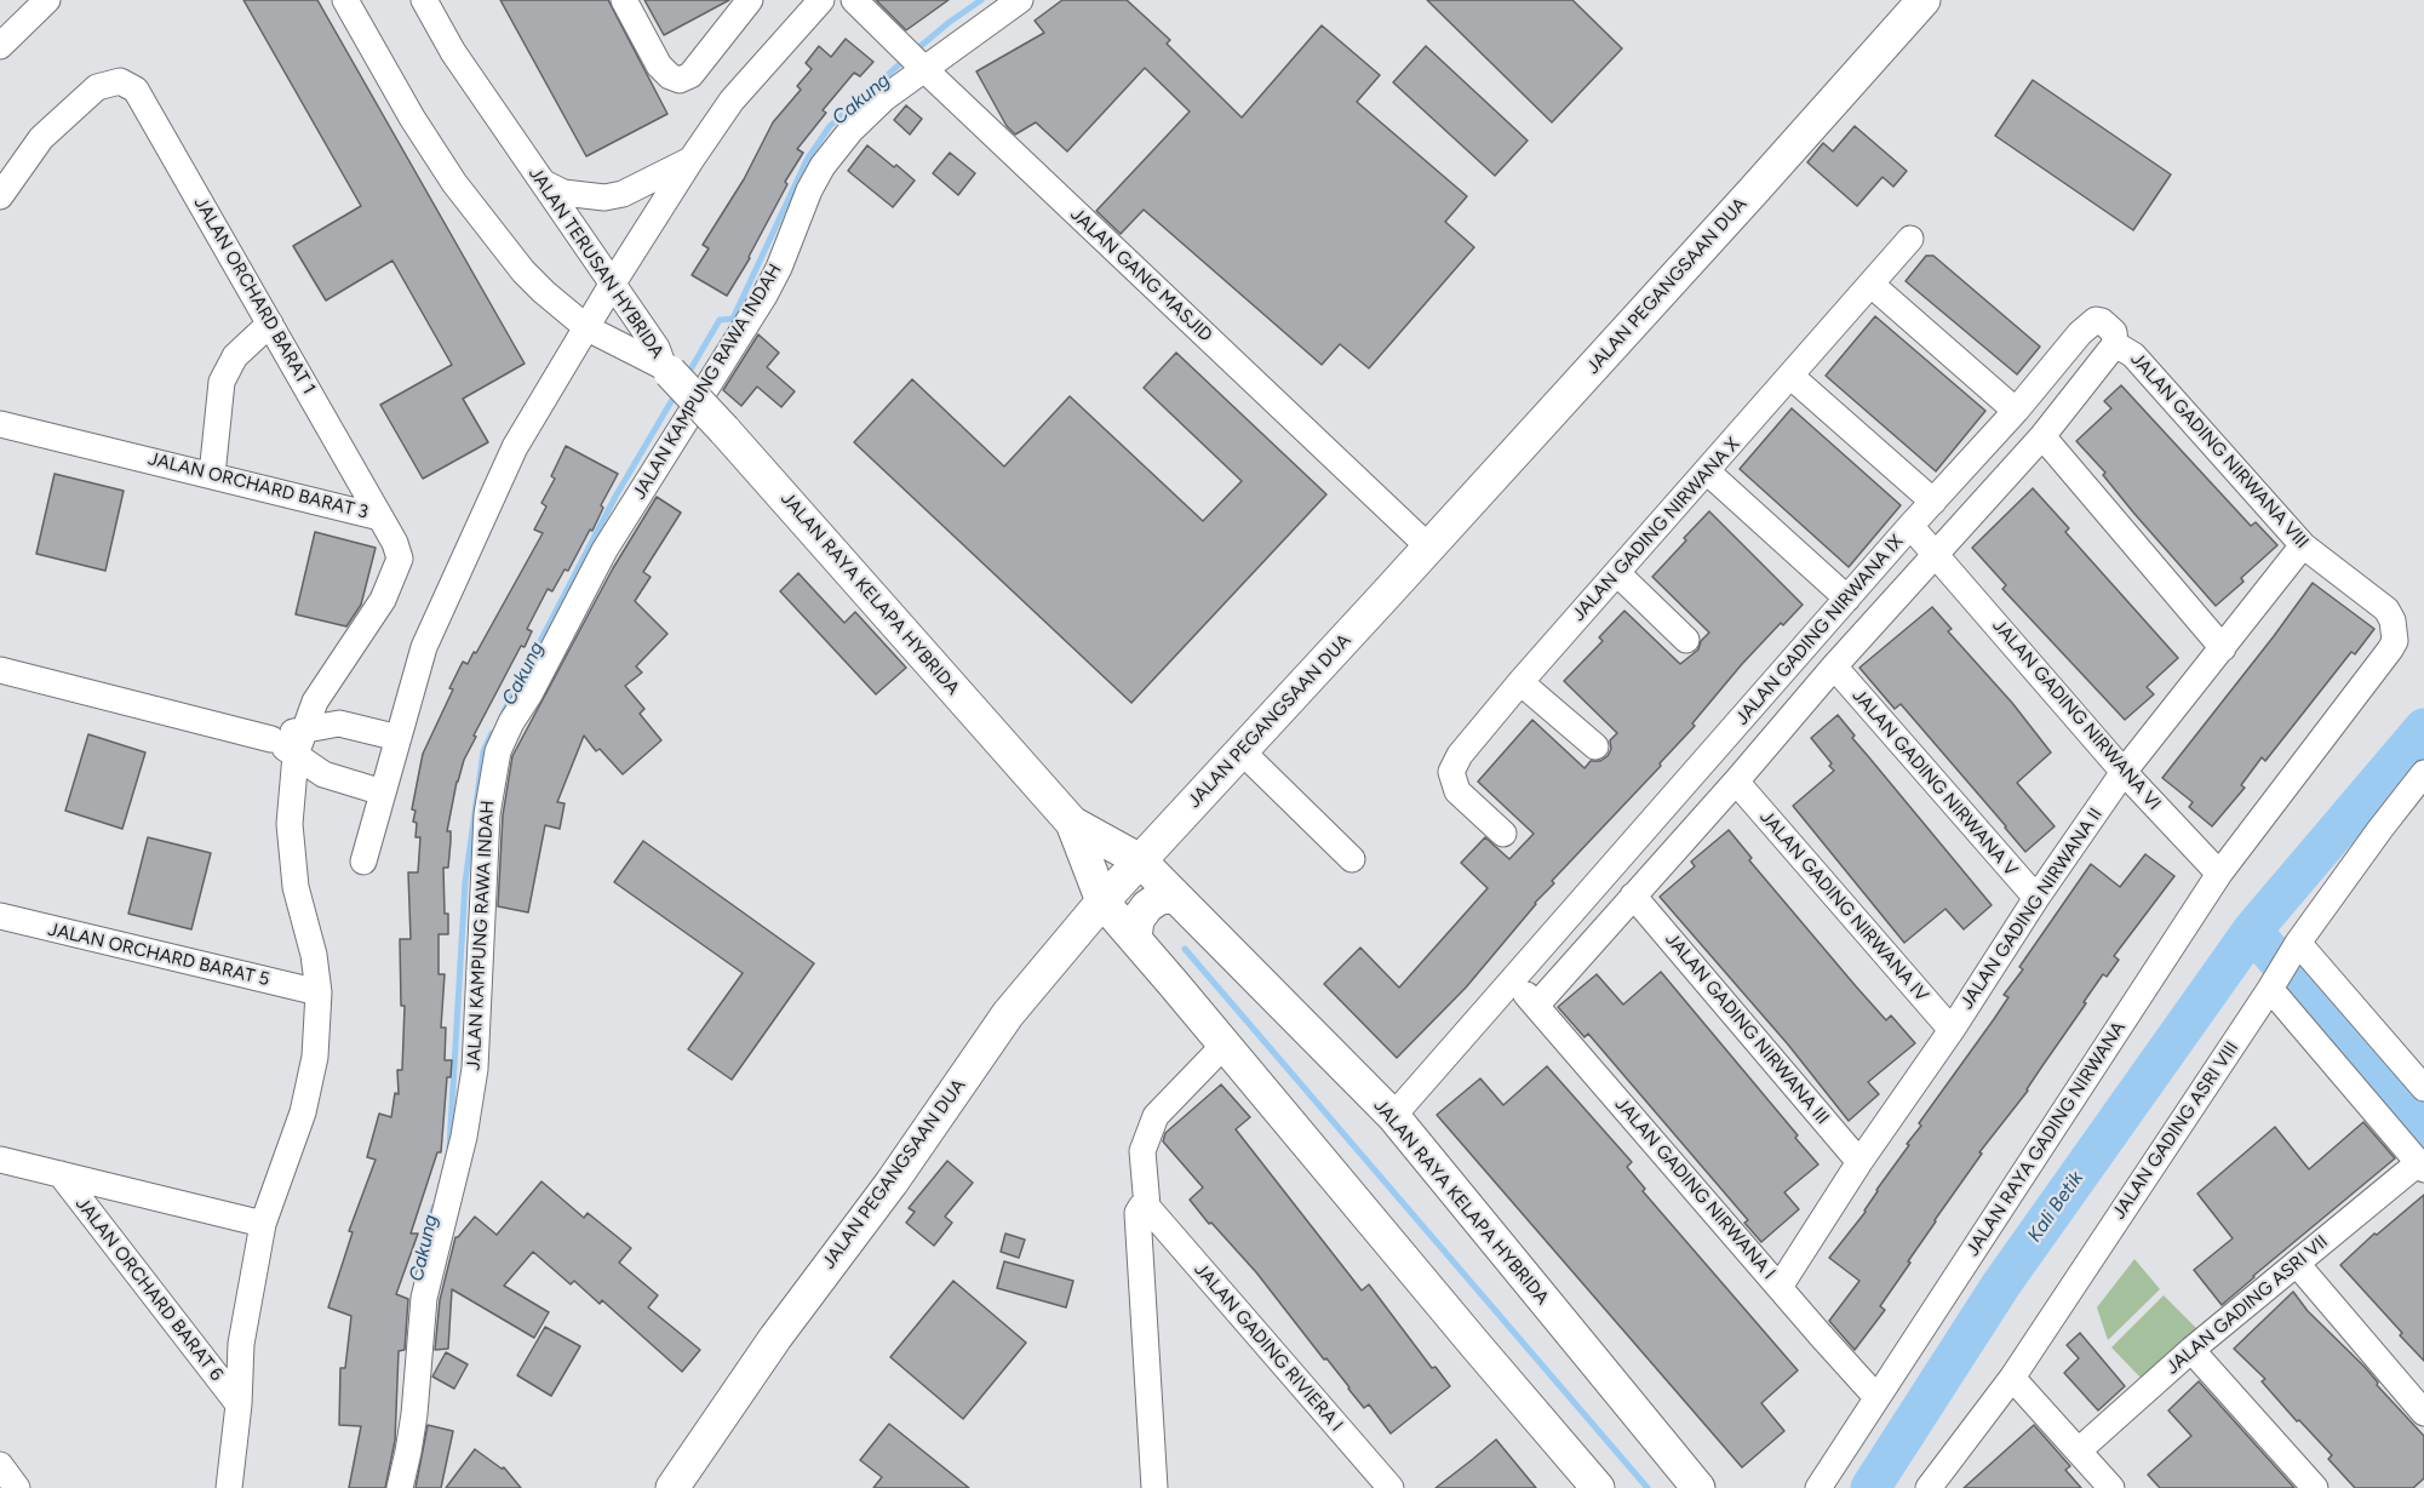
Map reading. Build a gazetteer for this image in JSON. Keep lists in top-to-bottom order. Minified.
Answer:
{"streets":{"main road":["JALAN PEGANGSAAN DUA","JALAN RAYA KELAPA HYBRIDA"],"street":["JALAN TERUSAN HYBRIDA","JALAN GANG MASJID","JALAN ORCHARD BARAT 1","JALAN KAMPUNG RAWA INDAH","JALAN GADING NIRWANA VIII","JALAN ORCHARD BARAT 3","JALAN GADING NIRWANA X","JALAN GADING NIRWANA IX","JALAN GADING NIRWANA VI","JALAN GADING NIRWANA V","JALAN GADING NIRWANA IV","JALAN GADING NIRWANA II","JALAN ORCHARD BARAT 5","JALAN GADING NIRWANA III","JALAN GADING ASRI VIII","JALAN RAYA GADING NIRWANA","JALAN GADING NIRWANA I","JALAN ORCHARD BARAT 6","JALAN GADING ASRI VII","JALAN GADING RIVIERA I"]},"crossings":[["JALAN TERUSAN HYBRIDA","JALAN RAYA KELAPA HYBRIDA"],["JALAN GANG MASJID","JALAN PEGANGSAAN DUA"],["JALAN GANG MASJID","JALAN KAMPUNG RAWA INDAH"],["JALAN PEGANGSAAN DUA","JALAN RAYA KELAPA HYBRIDA"],["JALAN ORCHARD BARAT 1","JALAN ORCHARD BARAT 3"],["JALAN GADING NIRWANA VIII","JALAN GADING NIRWANA IX"],["JALAN GADING NIRWANA VIII","JALAN GADING NIRWANA VI"],["JALAN GADING NIRWANA VIII","JALAN GADING NIRWANA II"],["JALAN GADING NIRWANA VIII","JALAN RAYA GADING NIRWANA"],["JALAN ORCHARD BARAT 3","JALAN ORCHARD BARAT 5"],["JALAN ORCHARD BARAT 3","JALAN ORCHARD BARAT 6"],["JALAN RAYA KELAPA HYBRIDA","JALAN GADING NIRWANA IX"],["JALAN GADING NIRWANA IX","JALAN GADING NIRWANA VI"],["JALAN GADING NIRWANA IX","JALAN GADING NIRWANA V"],["JALAN GADING NIRWANA IX","JALAN GADING NIRWANA IV"],["JALAN GADING NIRWANA IX","JALAN GADING NIRWANA III"],["JALAN GADING NIRWANA IX","JALAN GADING NIRWANA I"],["JALAN GADING NIRWANA VI","JALAN GADING NIRWANA II"],["JALAN GADING NIRWANA VI","JALAN RAYA GADING NIRWANA"],["JALAN GADING NIRWANA V","JALAN GADING NIRWANA II"],["JALAN GADING NIRWANA IV","JALAN GADING NIRWANA II"],["JALAN GADING NIRWANA II","JALAN GADING NIRWANA III"],["JALAN GADING NIRWANA II","JALAN GADING NIRWANA I"],["JALAN RAYA GADING NIRWANA","JALAN GADING NIRWANA I"]],"water":["Cakung","Kali Betik"]}
